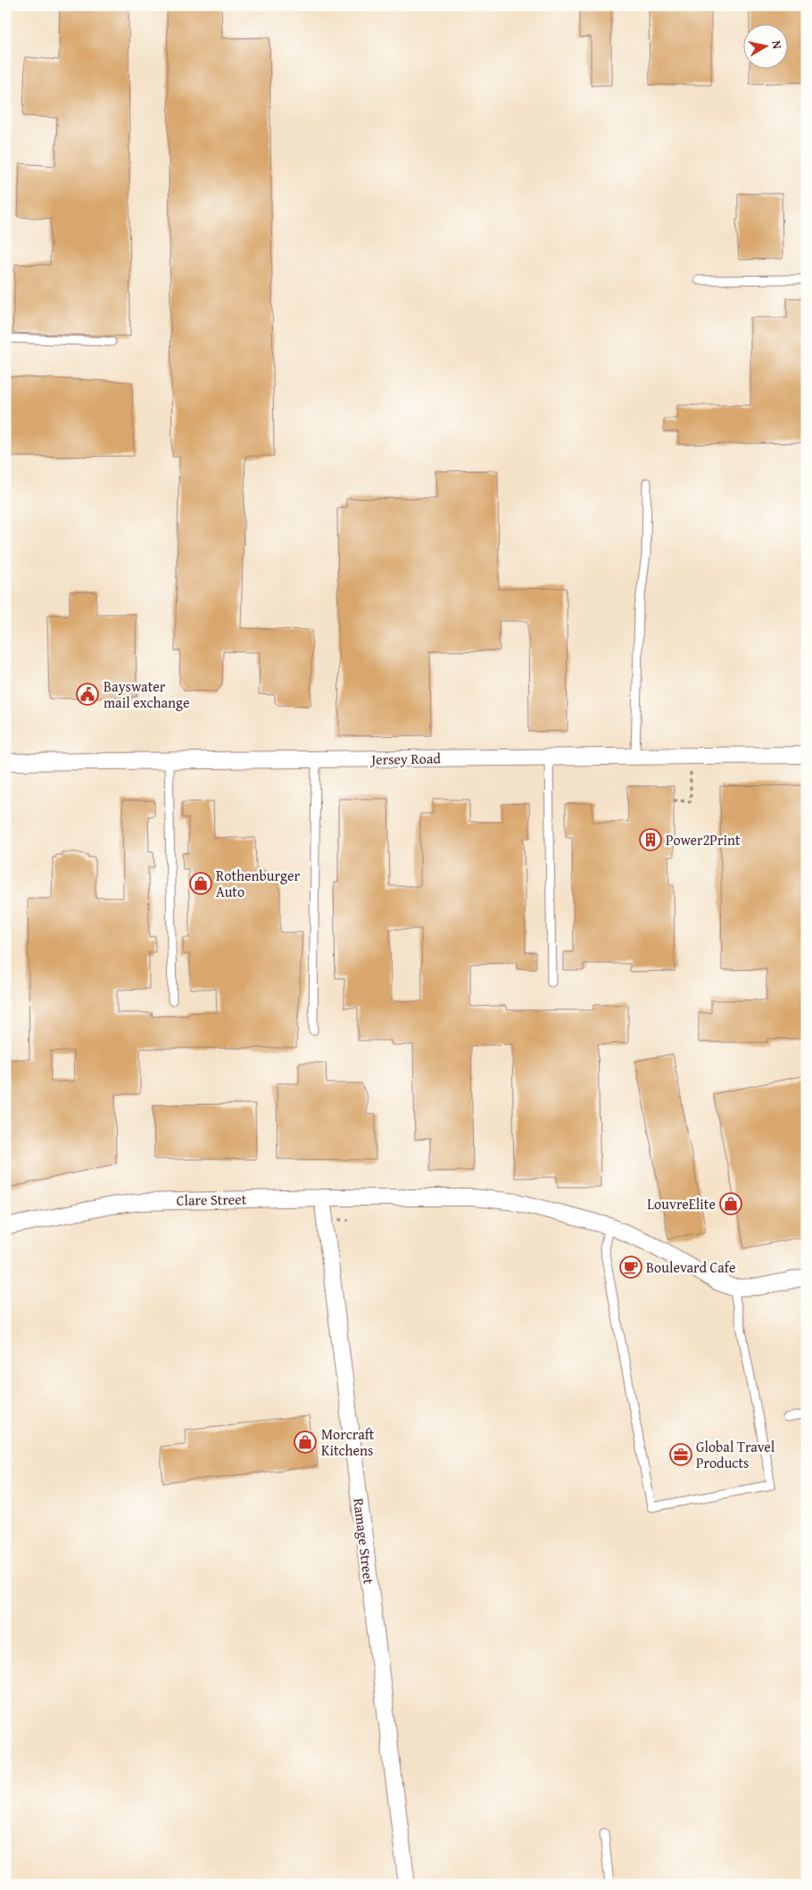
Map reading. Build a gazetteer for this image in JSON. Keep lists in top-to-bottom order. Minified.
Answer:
{"streets":{"street":["Jersey Road","Clare Street","Ramage Street"]},"crossings":[["Clare Street","Ramage Street"]],"places":{"public building":["Bayswater mail exchange"],"building":["Power2Print"],"shop":["Rothenburger Auto","LouvreElite","Morcraft Kitchens"],"cafe":["Boulevard Cafe"],"office":["Global Travel Products"]},"north":"right"}
